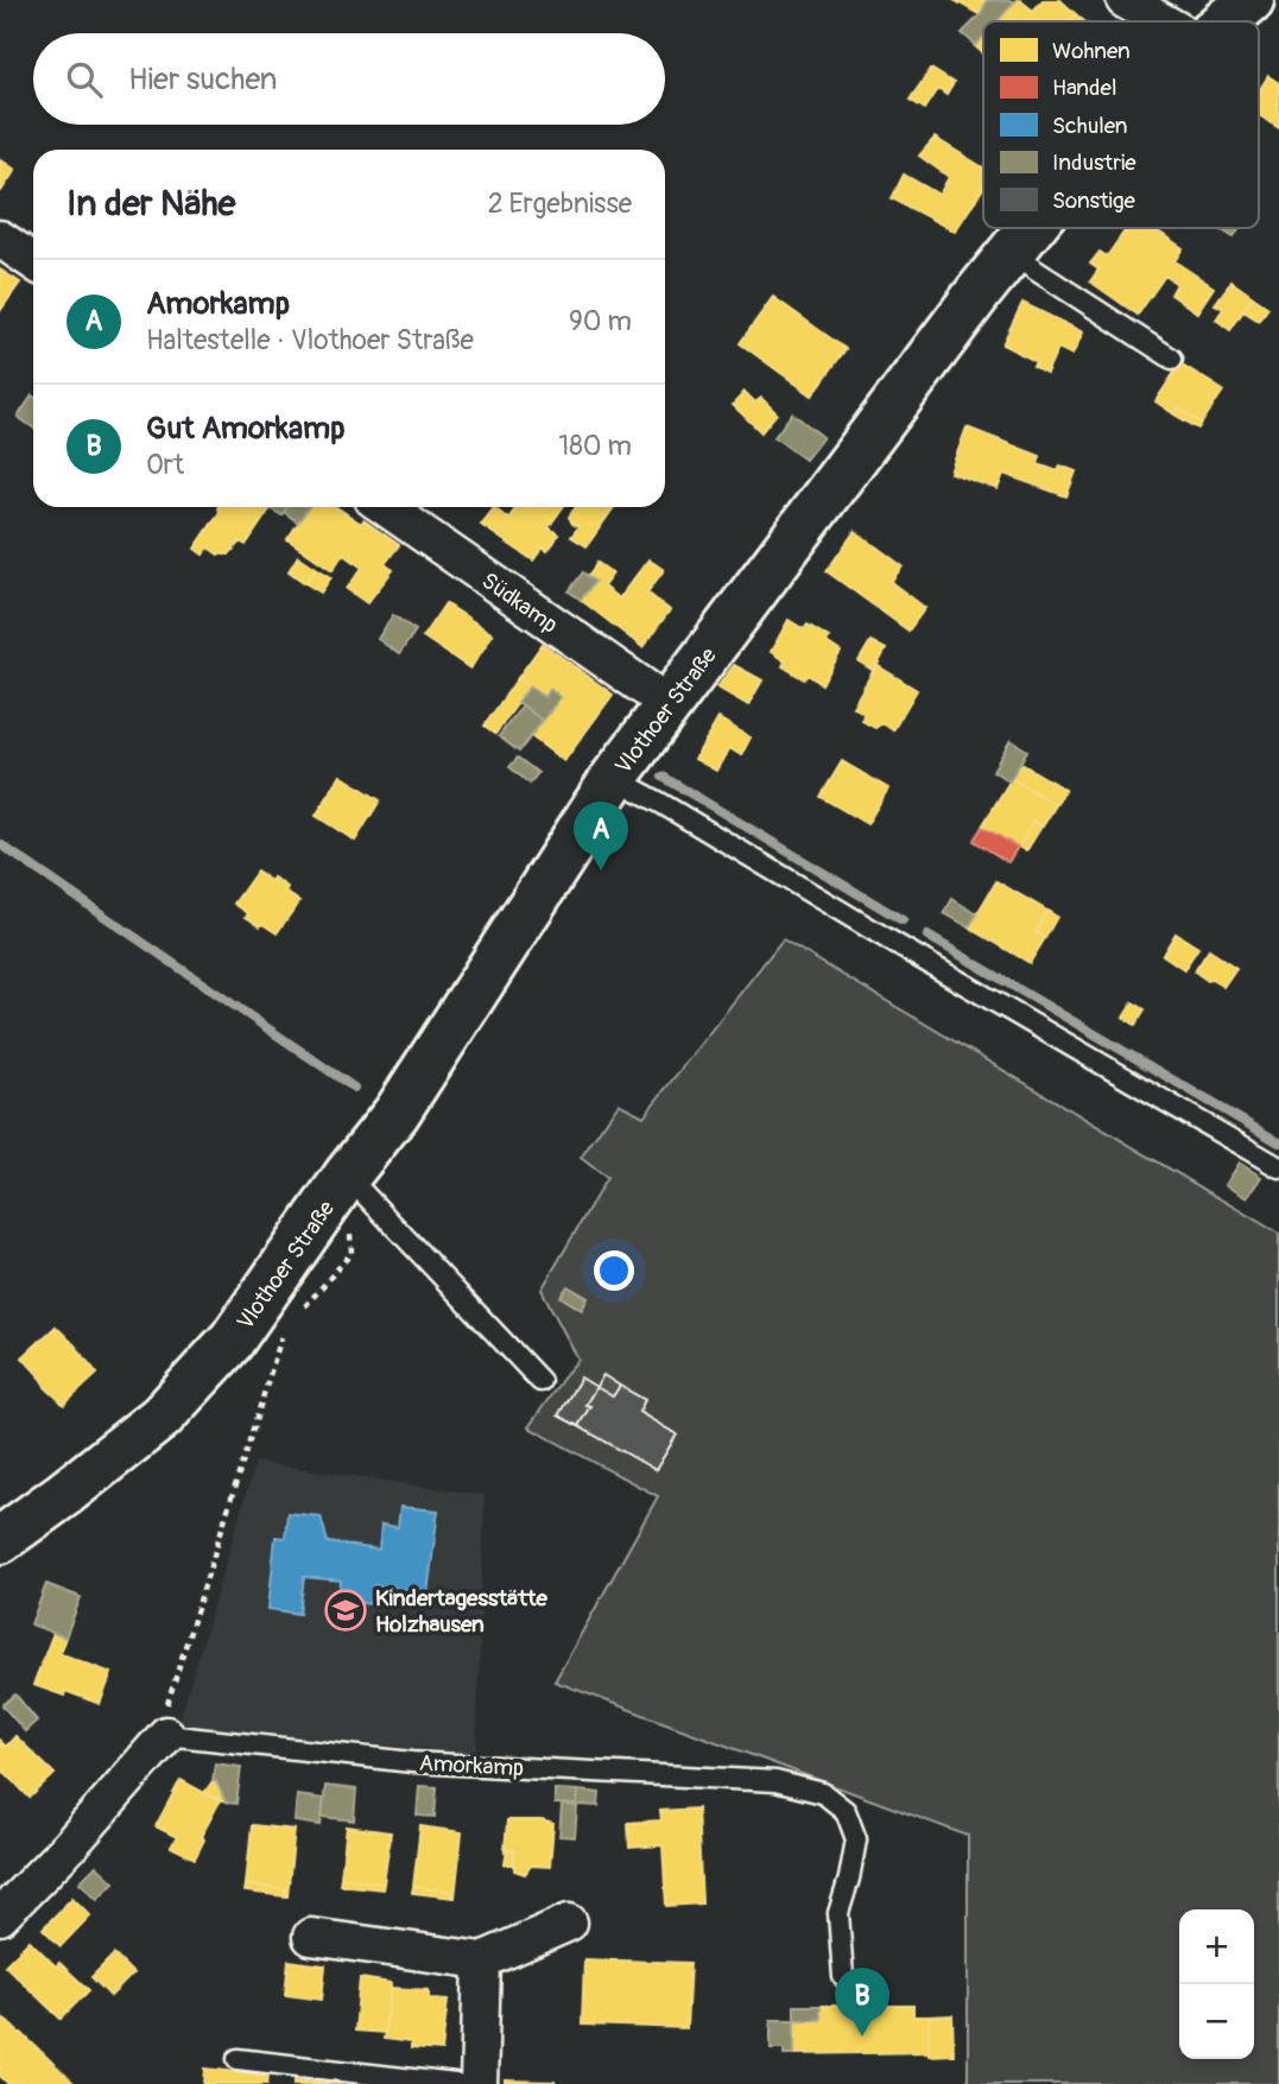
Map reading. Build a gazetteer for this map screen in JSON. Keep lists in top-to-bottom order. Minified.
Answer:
{"streets":{"street":["Südkamp","Vlothoer Straße"],"lane":["Amorkamp"]},"crossings":[["Südkamp","Vlothoer Straße"]],"places":{"school or university":["Kindertagesstätte Holzhausen"]},"legend":["Wohnen","Handel","Schulen","Industrie","Sonstige"],"page":{"search":"Hier suchen","heading":["In der Nähe","2 Ergebnisse"],"list":[{"mark":"A","name":"Amorkamp","note":"Haltestelle · Vlothoer Straße","value":"90 m"},{"mark":"B","name":"Gut Amorkamp","note":"Ort","value":"180 m"}],"pins":["A","B"],"map_buttons":["+","−"]}}
